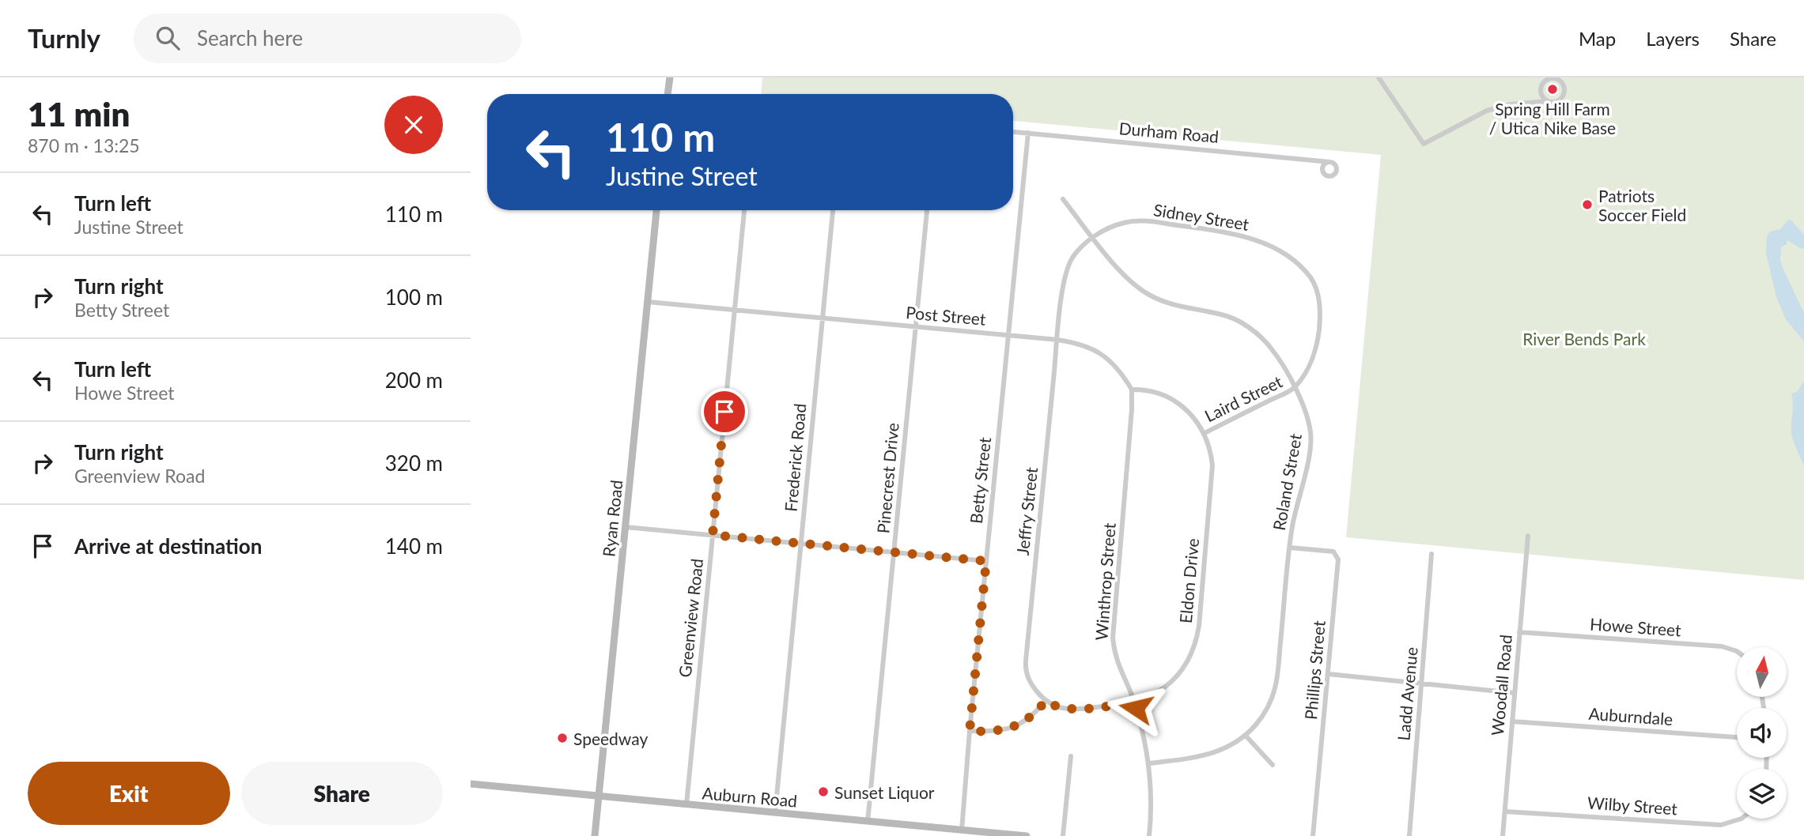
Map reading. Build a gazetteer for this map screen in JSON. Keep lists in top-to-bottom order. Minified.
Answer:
{"streets":{"street":["Durham Road","Sidney Street","Post Street","Laird Street","Frederick Road","Pinecrest Drive","Betty Street","Roland Street","Jeffry Street","Ryan Road","Eldon Drive","Winthrop Street","Greenview Road","Howe Street","Phillips Street","Woodall Road","Ladd Avenue","Auburndale","Auburn Road","Wilby Street"]},"crossings":[["Durham Road","Betty Street"],["Sidney Street","Laird Street"],["Sidney Street","Roland Street"],["Sidney Street","Jeffry Street"],["Post Street","Frederick Road"],["Post Street","Pinecrest Drive"],["Post Street","Betty Street"],["Post Street","Jeffry Street"],["Post Street","Ryan Road"],["Post Street","Winthrop Street"],["Post Street","Greenview Road"],["Laird Street","Roland Street"],["Laird Street","Eldon Drive"],["Frederick Road","Auburn Road"],["Pinecrest Drive","Auburn Road"],["Betty Street","Auburn Road"],["Roland Street","Jeffry Street"],["Roland Street","Winthrop Street"],["Roland Street","Phillips Street"],["Ryan Road","Auburn Road"],["Eldon Drive","Winthrop Street"],["Greenview Road","Auburn Road"],["Howe Street","Woodall Road"],["Woodall Road","Auburndale"],["Woodall Road","Wilby Street"]],"parks":["River Bends Park"],"places":["Spring Hill Farm / Utica Nike Base","Patriots Soccer Field","Speedway","Sunset Liquor"],"north":"top","page":{"header":"Turnly","search":"Search here","nav":["Map","Layers","Share"],"heading":["11 min","870 m · 13:25"],"turn":["110 m","Justine Street"],"list":[{"name":"Turn left","note":"Justine Street","value":"110 m"},{"name":"Turn right","note":"Betty Street","value":"100 m"},{"name":"Turn left","note":"Howe Street","value":"200 m"},{"name":"Turn right","note":"Greenview Road","value":"320 m"},{"name":"Arrive at destination","value":"140 m"}],"buttons":["Exit","Share"]}}
